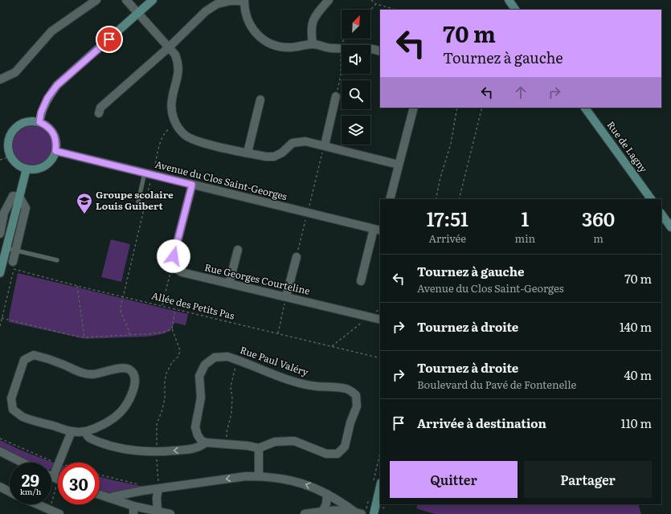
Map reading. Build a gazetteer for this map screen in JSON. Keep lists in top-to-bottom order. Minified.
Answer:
{"streets":{"main road":["Rue de Lagny"],"street":["Avenue du Clos Saint-Georges","Rue Georges Courteline","Rue Paul Valéry"],"path":["Allée des Petits Pas"]},"places":{"school or university":["Groupe scolaire Louis Guibert"]},"north":"top right","page":{"turn":["70 m","Tournez à gauche"],"eta":["17:51","Arrivée","1","min","360","m"],"list":[{"name":"Tournez à gauche","note":"Avenue du Clos Saint-Georges","value":"70 m"},{"name":"Tournez à droite","value":"140 m"},{"name":"Tournez à droite","note":"Boulevard du Pavé de Fontenelle","value":"40 m"},{"name":"Arrivée à destination","value":"110 m"}],"buttons":["Quitter","Partager"],"speed":"29 km/h","limit":"30"}}
